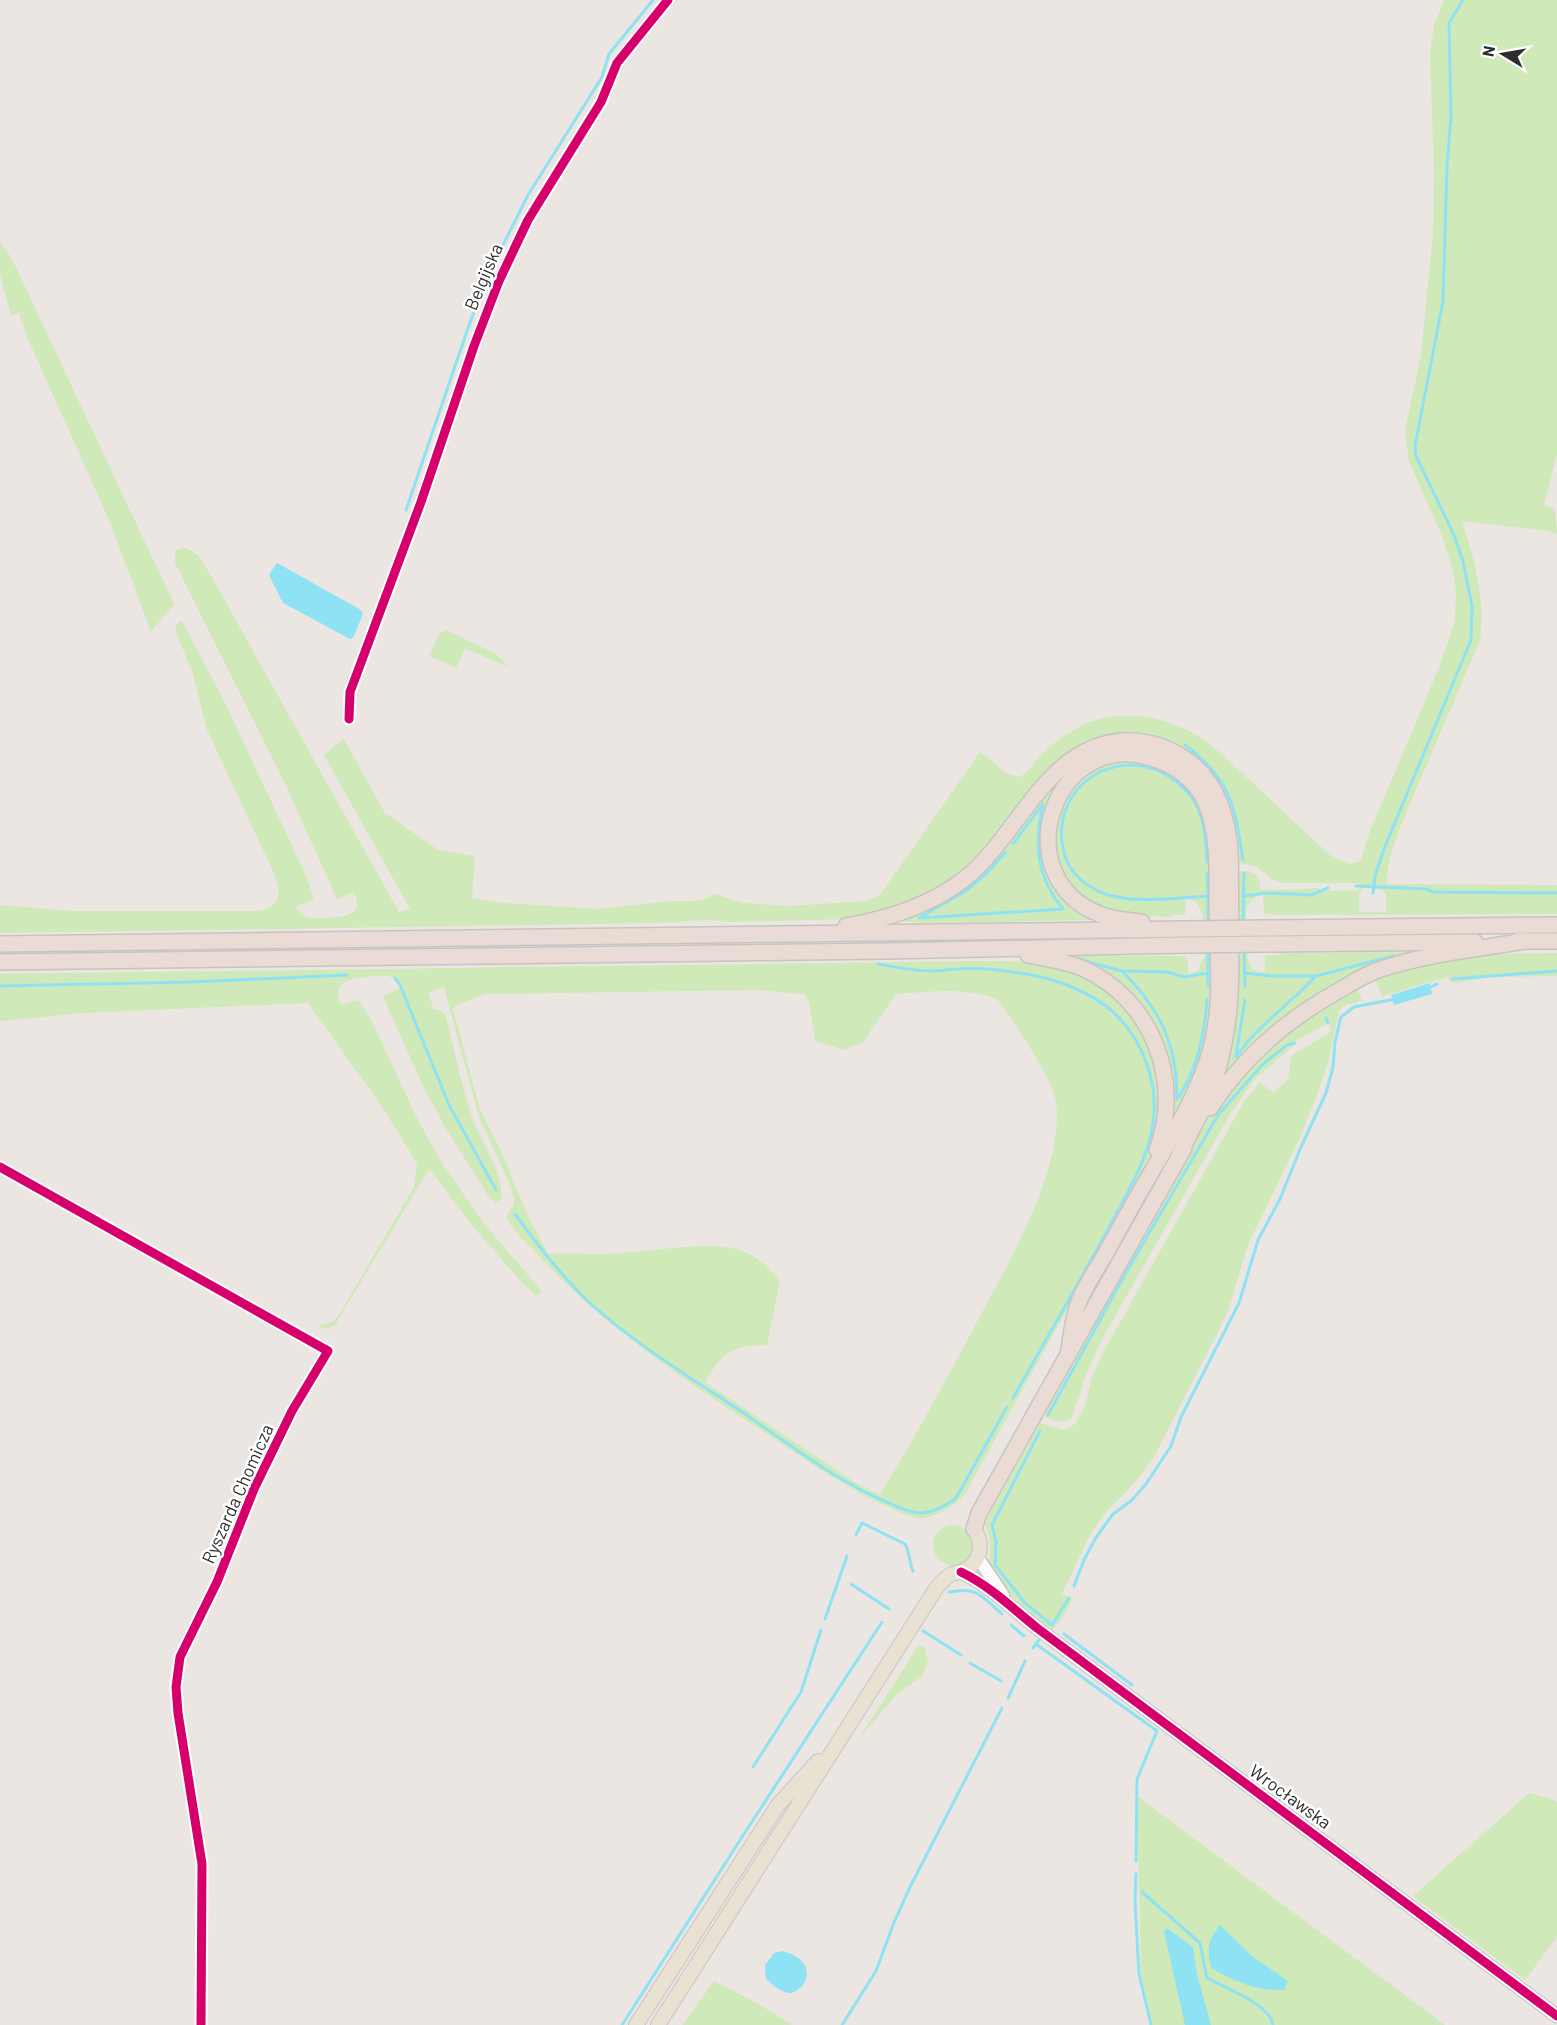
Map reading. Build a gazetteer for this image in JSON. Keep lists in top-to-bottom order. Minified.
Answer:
{"streets":{"street":["Belgijska","Ryszarda Chomicza","Wrocławska"]},"north":"left"}
